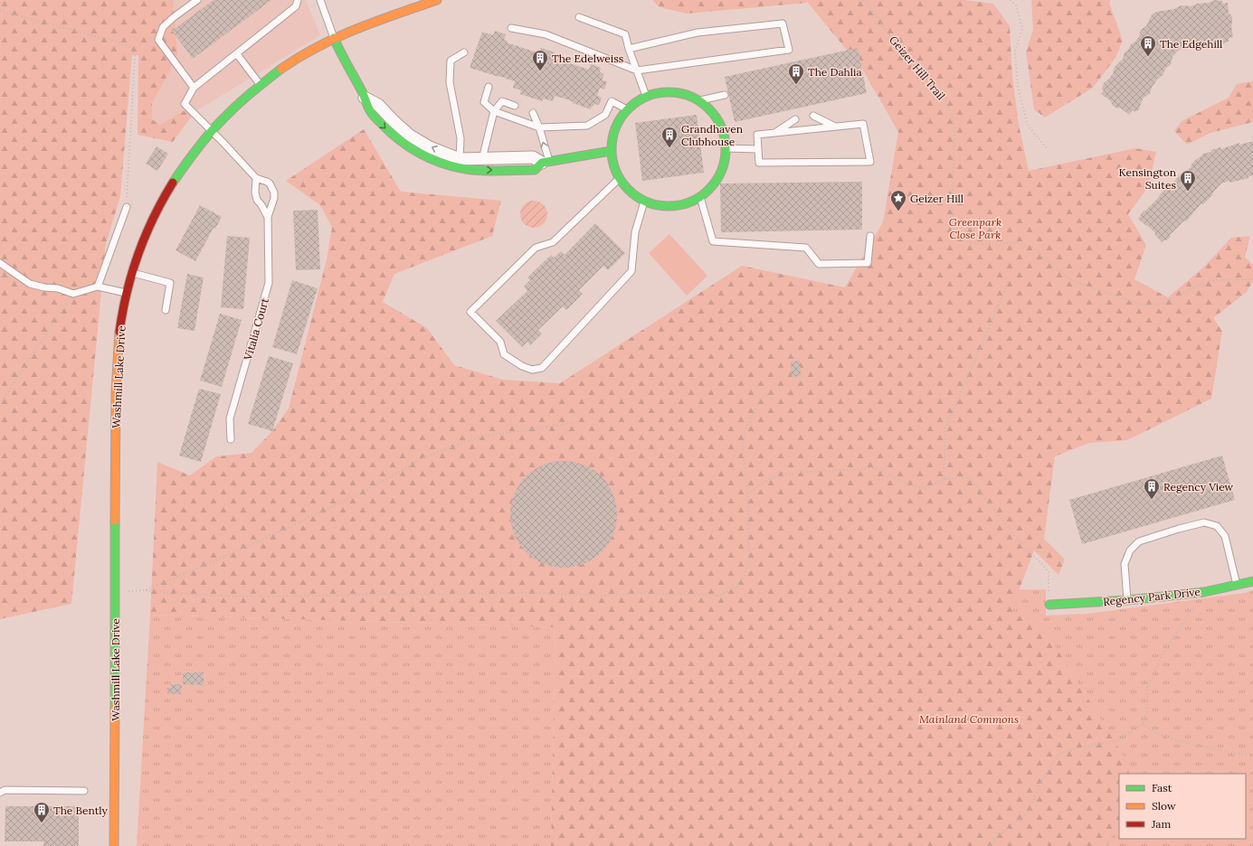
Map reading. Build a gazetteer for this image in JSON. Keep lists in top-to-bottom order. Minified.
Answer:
{"streets":{"street":["Washmill Lake Drive","Regency Park Drive"],"lane":["Vitalia Court"],"path":["Geizer Hill Trail"]},"crossings":[["Vitalia Court","Washmill Lake Drive"]],"parks":["Greenpark Close Park","Mainland Commons"],"places":{"building":["The Edgehill","The Edelweiss","The Dahlia","Grandhaven Clubhouse","Kensington Suites","Regency View","The Bently"],"place":["Geizer Hill"]},"legend":["Fast","Slow","Jam"]}
